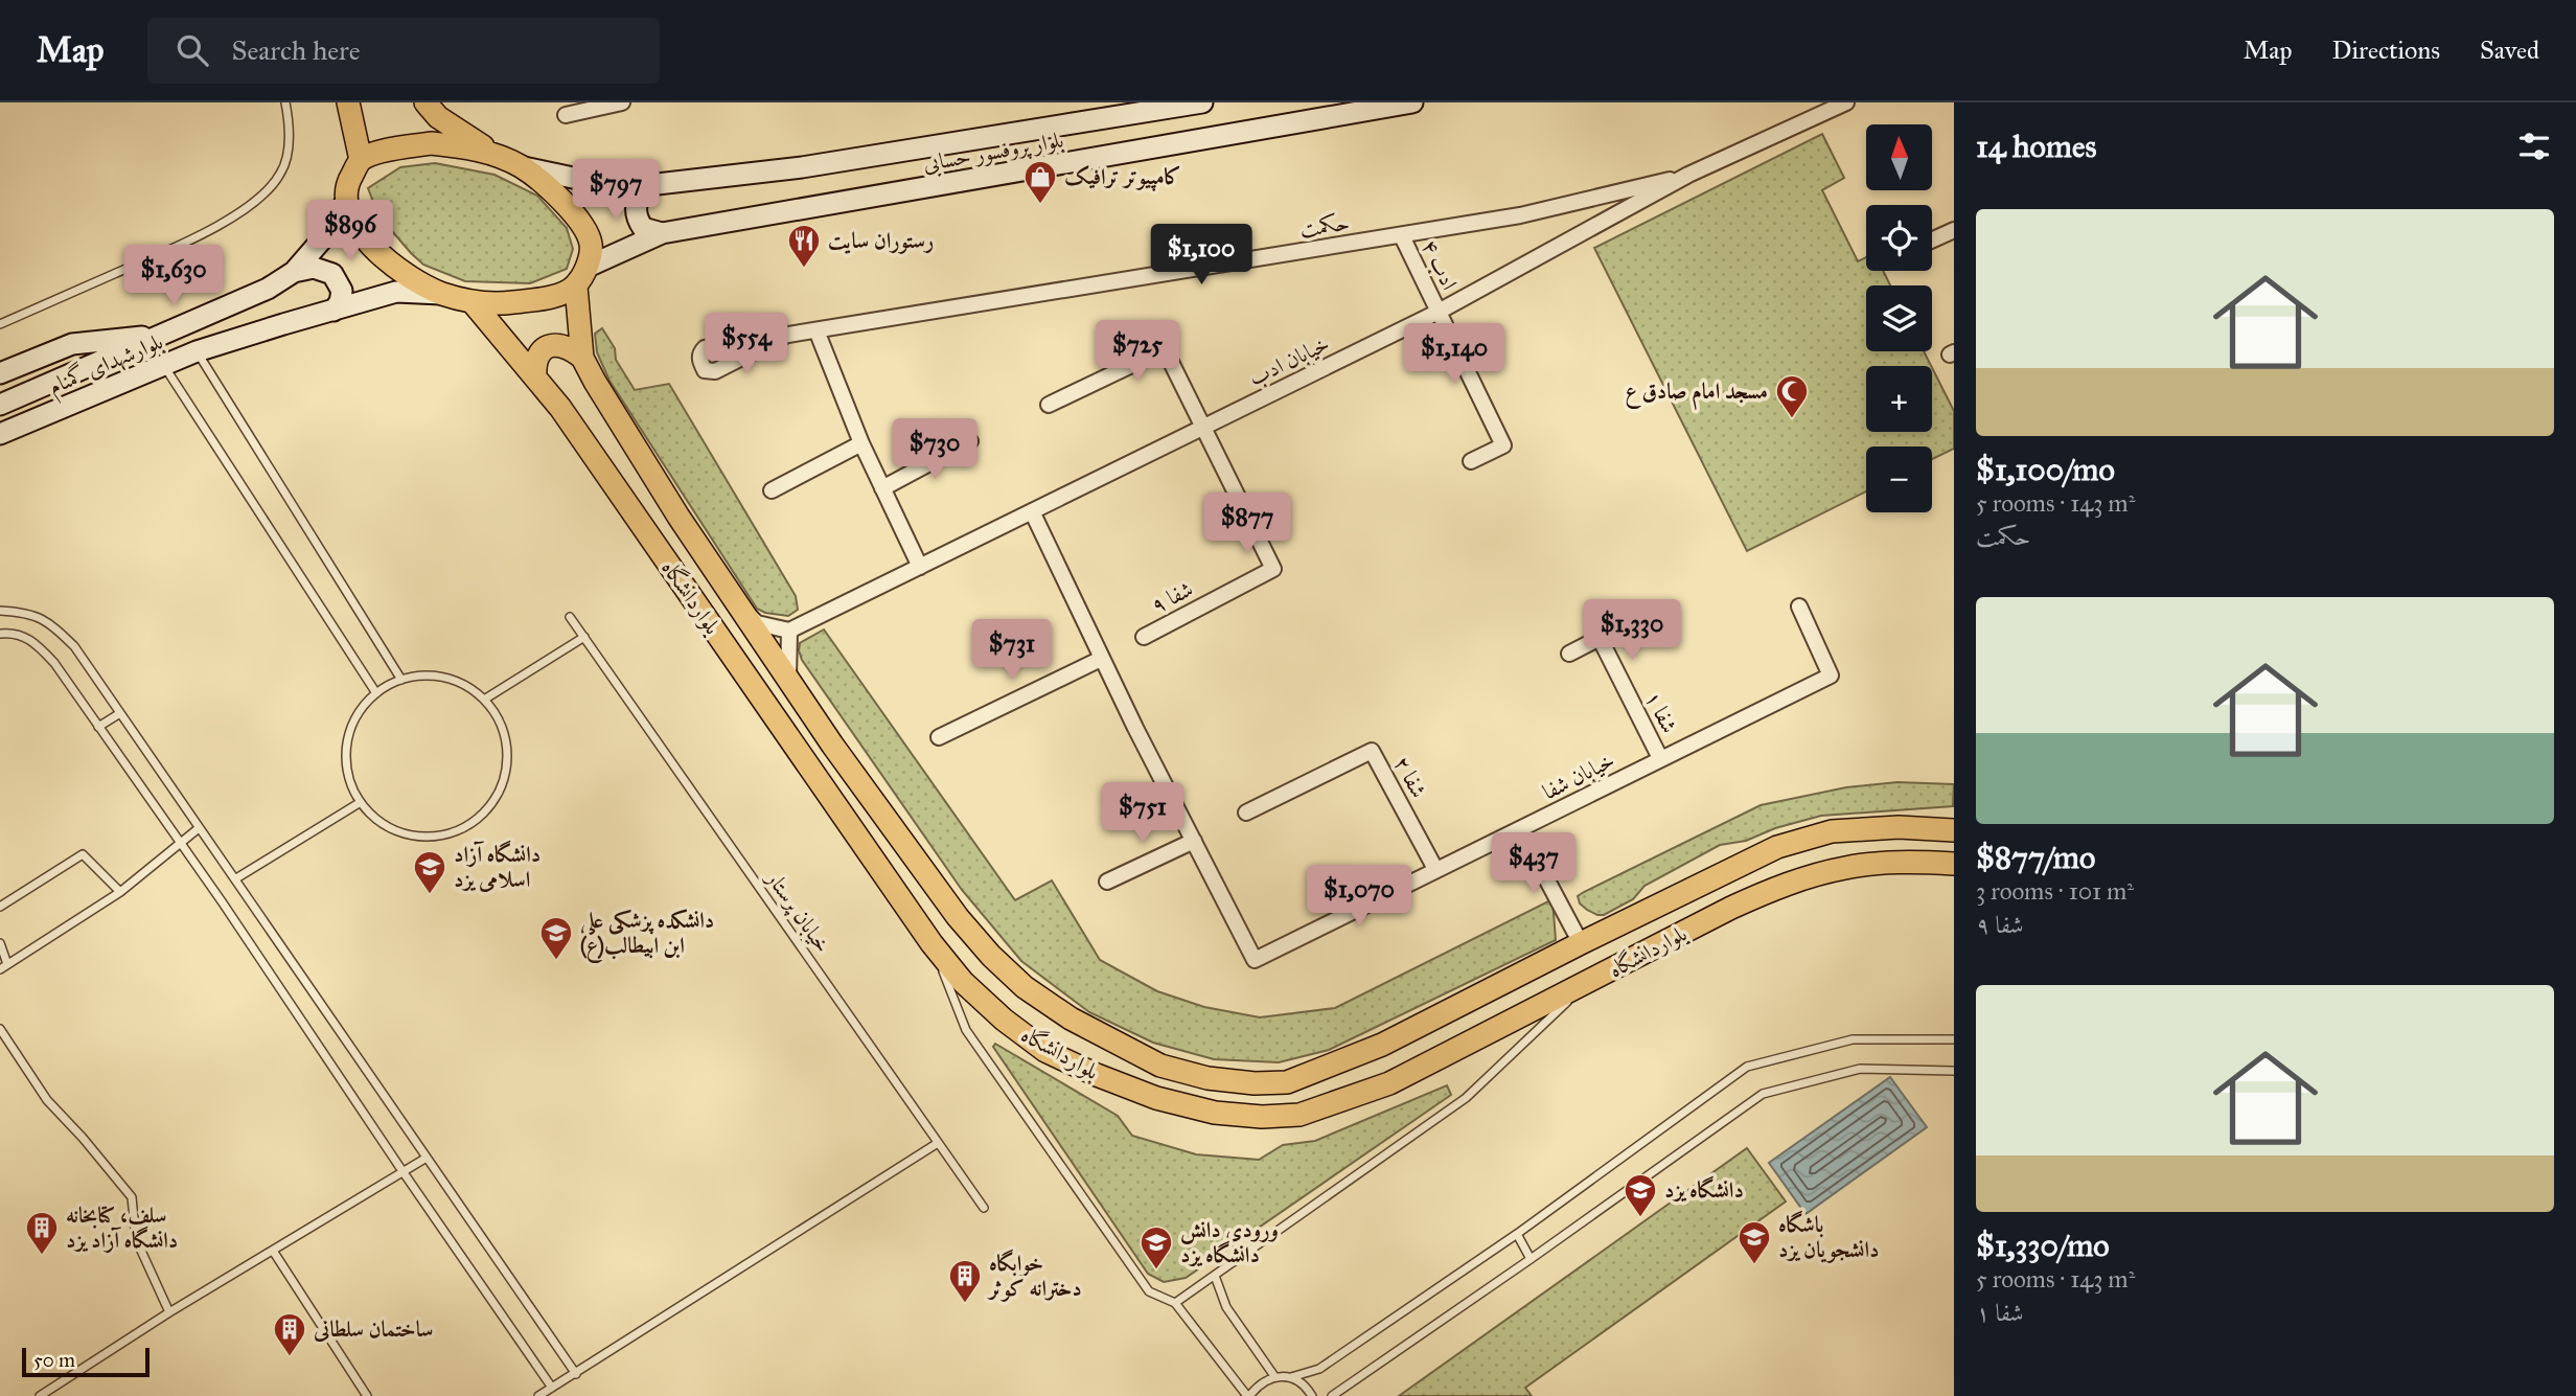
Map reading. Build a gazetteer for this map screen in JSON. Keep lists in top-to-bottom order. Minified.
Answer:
{"streets":{"main road":["بلوار پروفسور حسابی","بلوارشهدای گمنام","بلواردانشگاه"],"street":["حکمت","ادب ۴","خیابان ادب","شفا ۹","شفا ۱","خیابان شفا","شفا ۲"],"lane":["خیابان پرستار"]},"crossings":[["بلوار پروفسور حسابی","بلوارشهدای گمنام"],["بلوار پروفسور حسابی","بلواردانشگاه"],["حکمت","ادب ۴"],["حکمت","خیابان ادب"],["ادب ۴","خیابان ادب"],["خیابان ادب","شفا ۹"],["خیابان ادب","خیابان شفا"],["بلوارشهدای گمنام","بلواردانشگاه"],["شفا ۱","خیابان شفا"],["خیابان شفا","شفا ۲"]],"places":{"shop":["کامپیوتر ترافیک"],"restaurant":["رستوران سایت"],"mosque":["مسجد امام صادق ع"],"school or university":["دانشگاه آزاد اسلامی یزد","دانشکده پزشکی علی ابن ابیطالب(ع)","دانشگاه یزد","باشگاه دانشجویان یزد","ورودی دانش دانشگاه یزد"],"building":["سلف، کتابخانه دانشگاه آزاد یزد","خوابگاه دخترانه کوثر","ساختمان سلطانی"]},"scale_bar":"50 m","north":"top","page":{"header":"Map","search":"Search here","nav":["Map","Directions","Saved"],"heading":"14 homes","map_buttons":["+","−"],"price":["$797","$896","$1,100","$1,630","$554","$725","$1,140","$730","$877","$1,330","$731","$751","$437","$1,070"],"list":[{"name":"$1,100/mo","note":"5 rooms · 143 m² · حکمت"},{"name":"$877/mo","note":"3 rooms · 101 m² · شفا ۹"},{"name":"$1,330/mo","note":"5 rooms · 143 m² · شفا ۱"}],"scale":"50 m"}}
